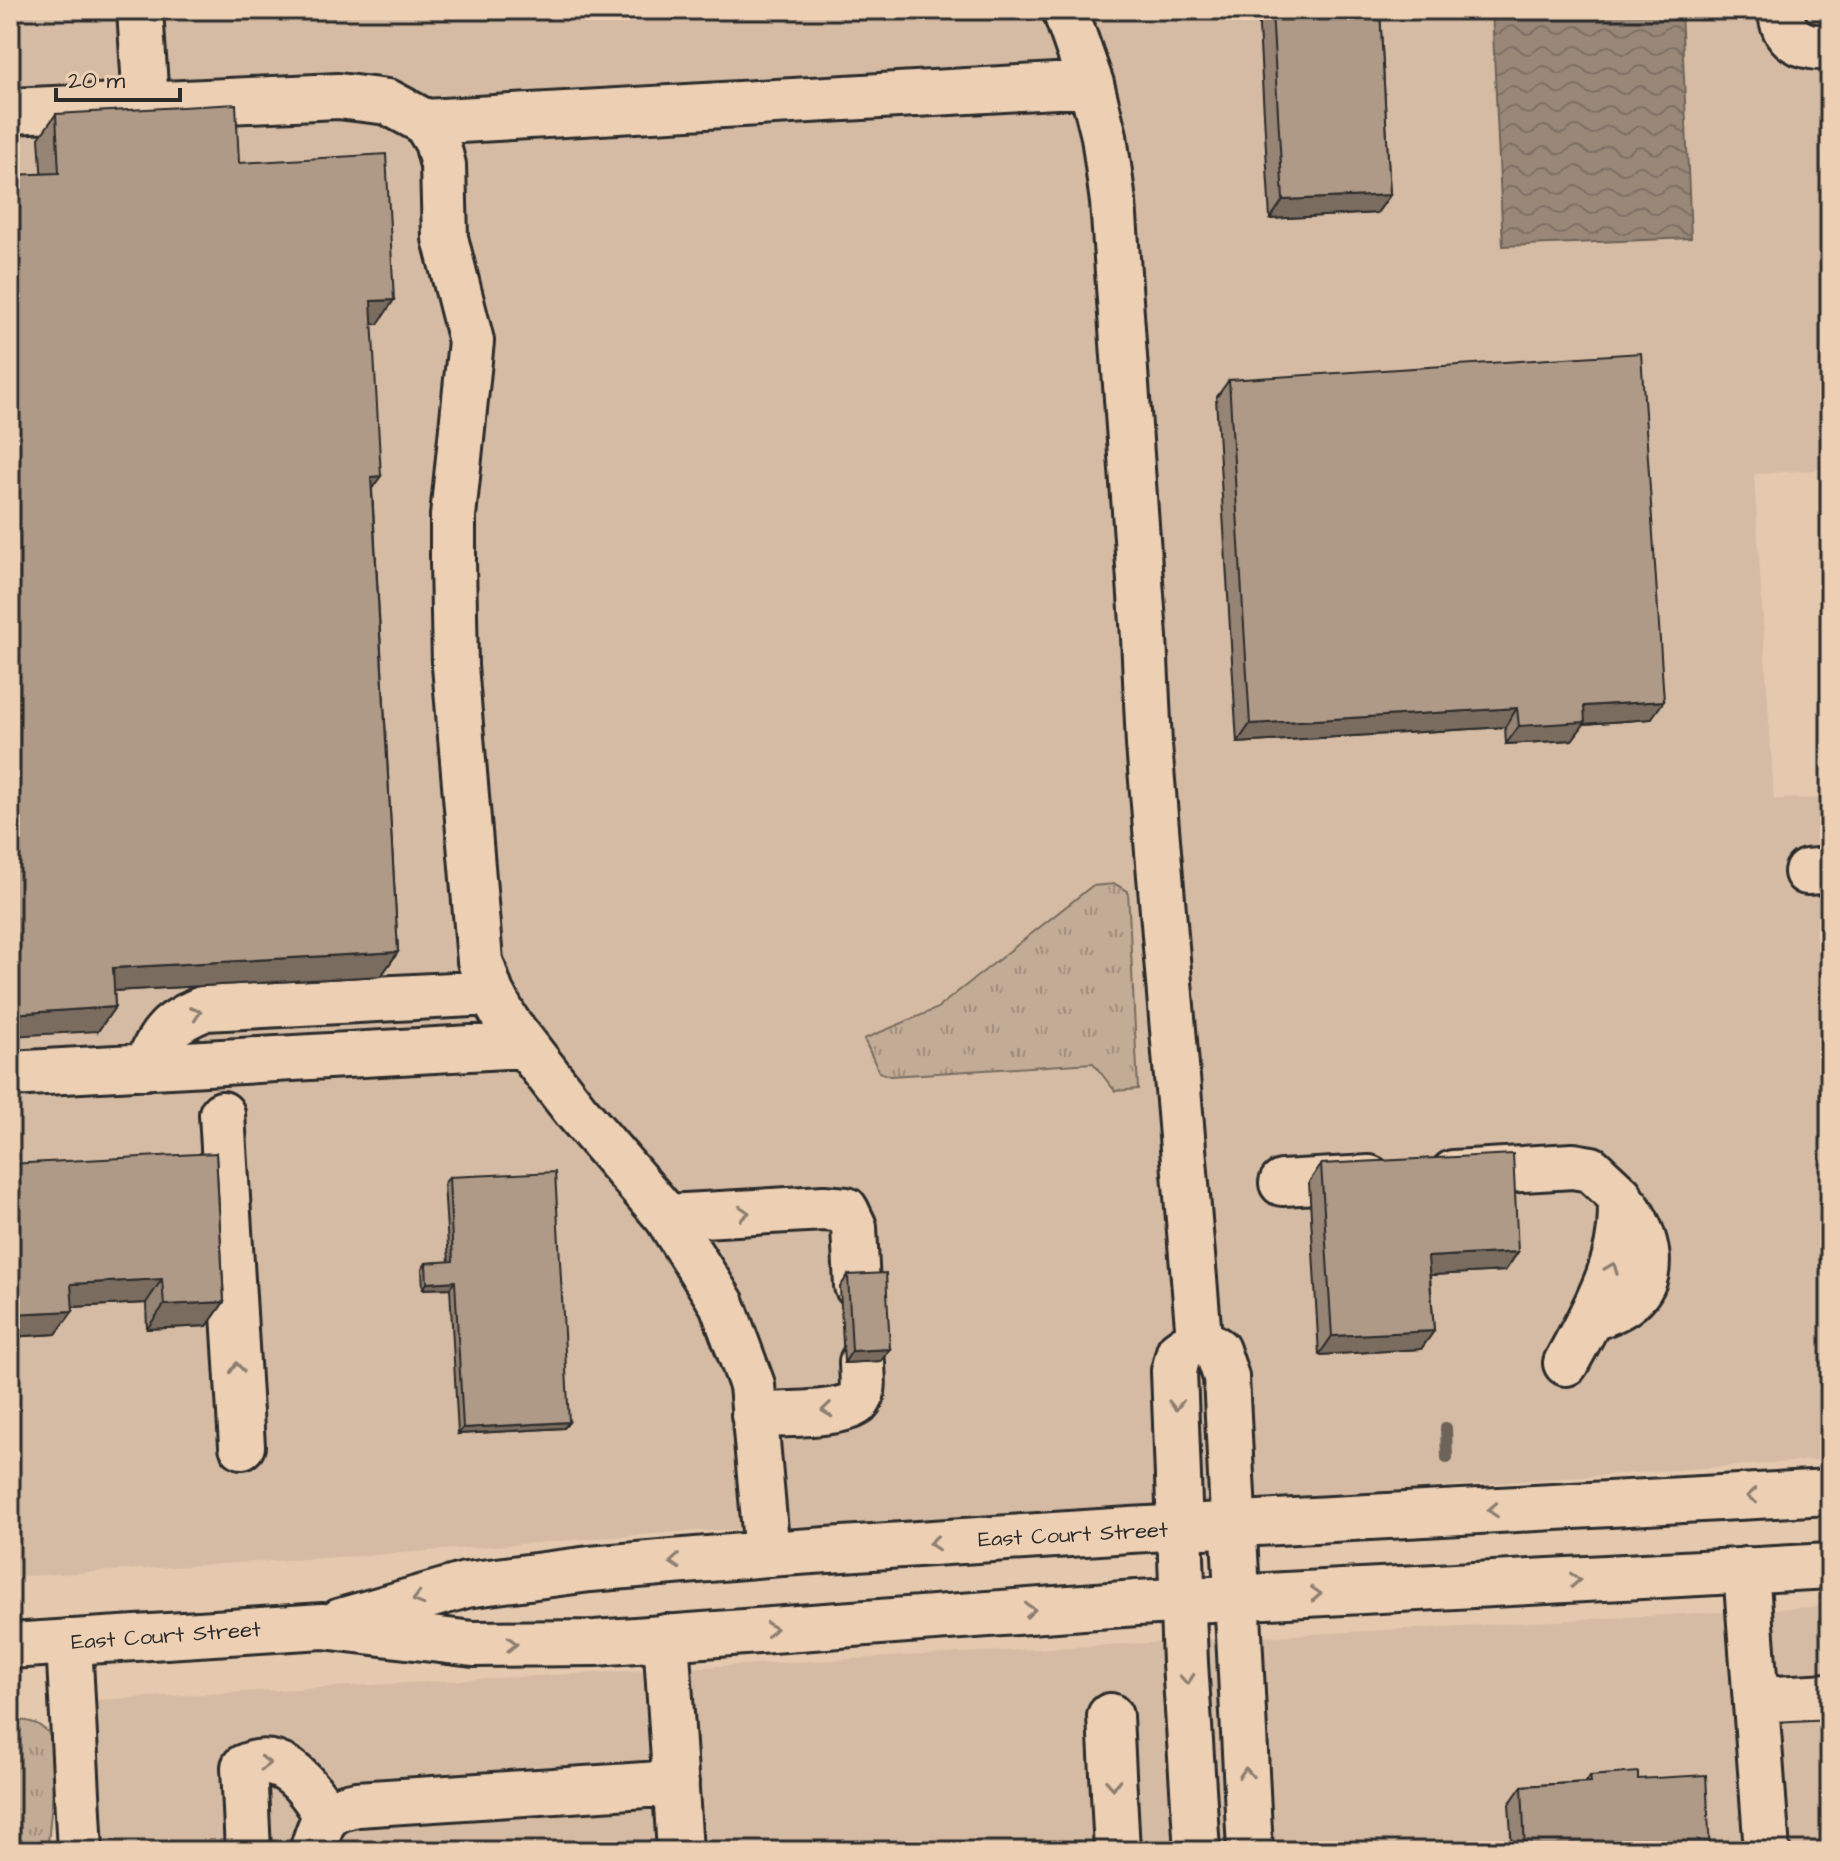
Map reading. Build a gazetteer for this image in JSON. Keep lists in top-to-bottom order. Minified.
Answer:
{"streets":{"main road":["East Court Street"]},"scale_bar":"20 m"}
